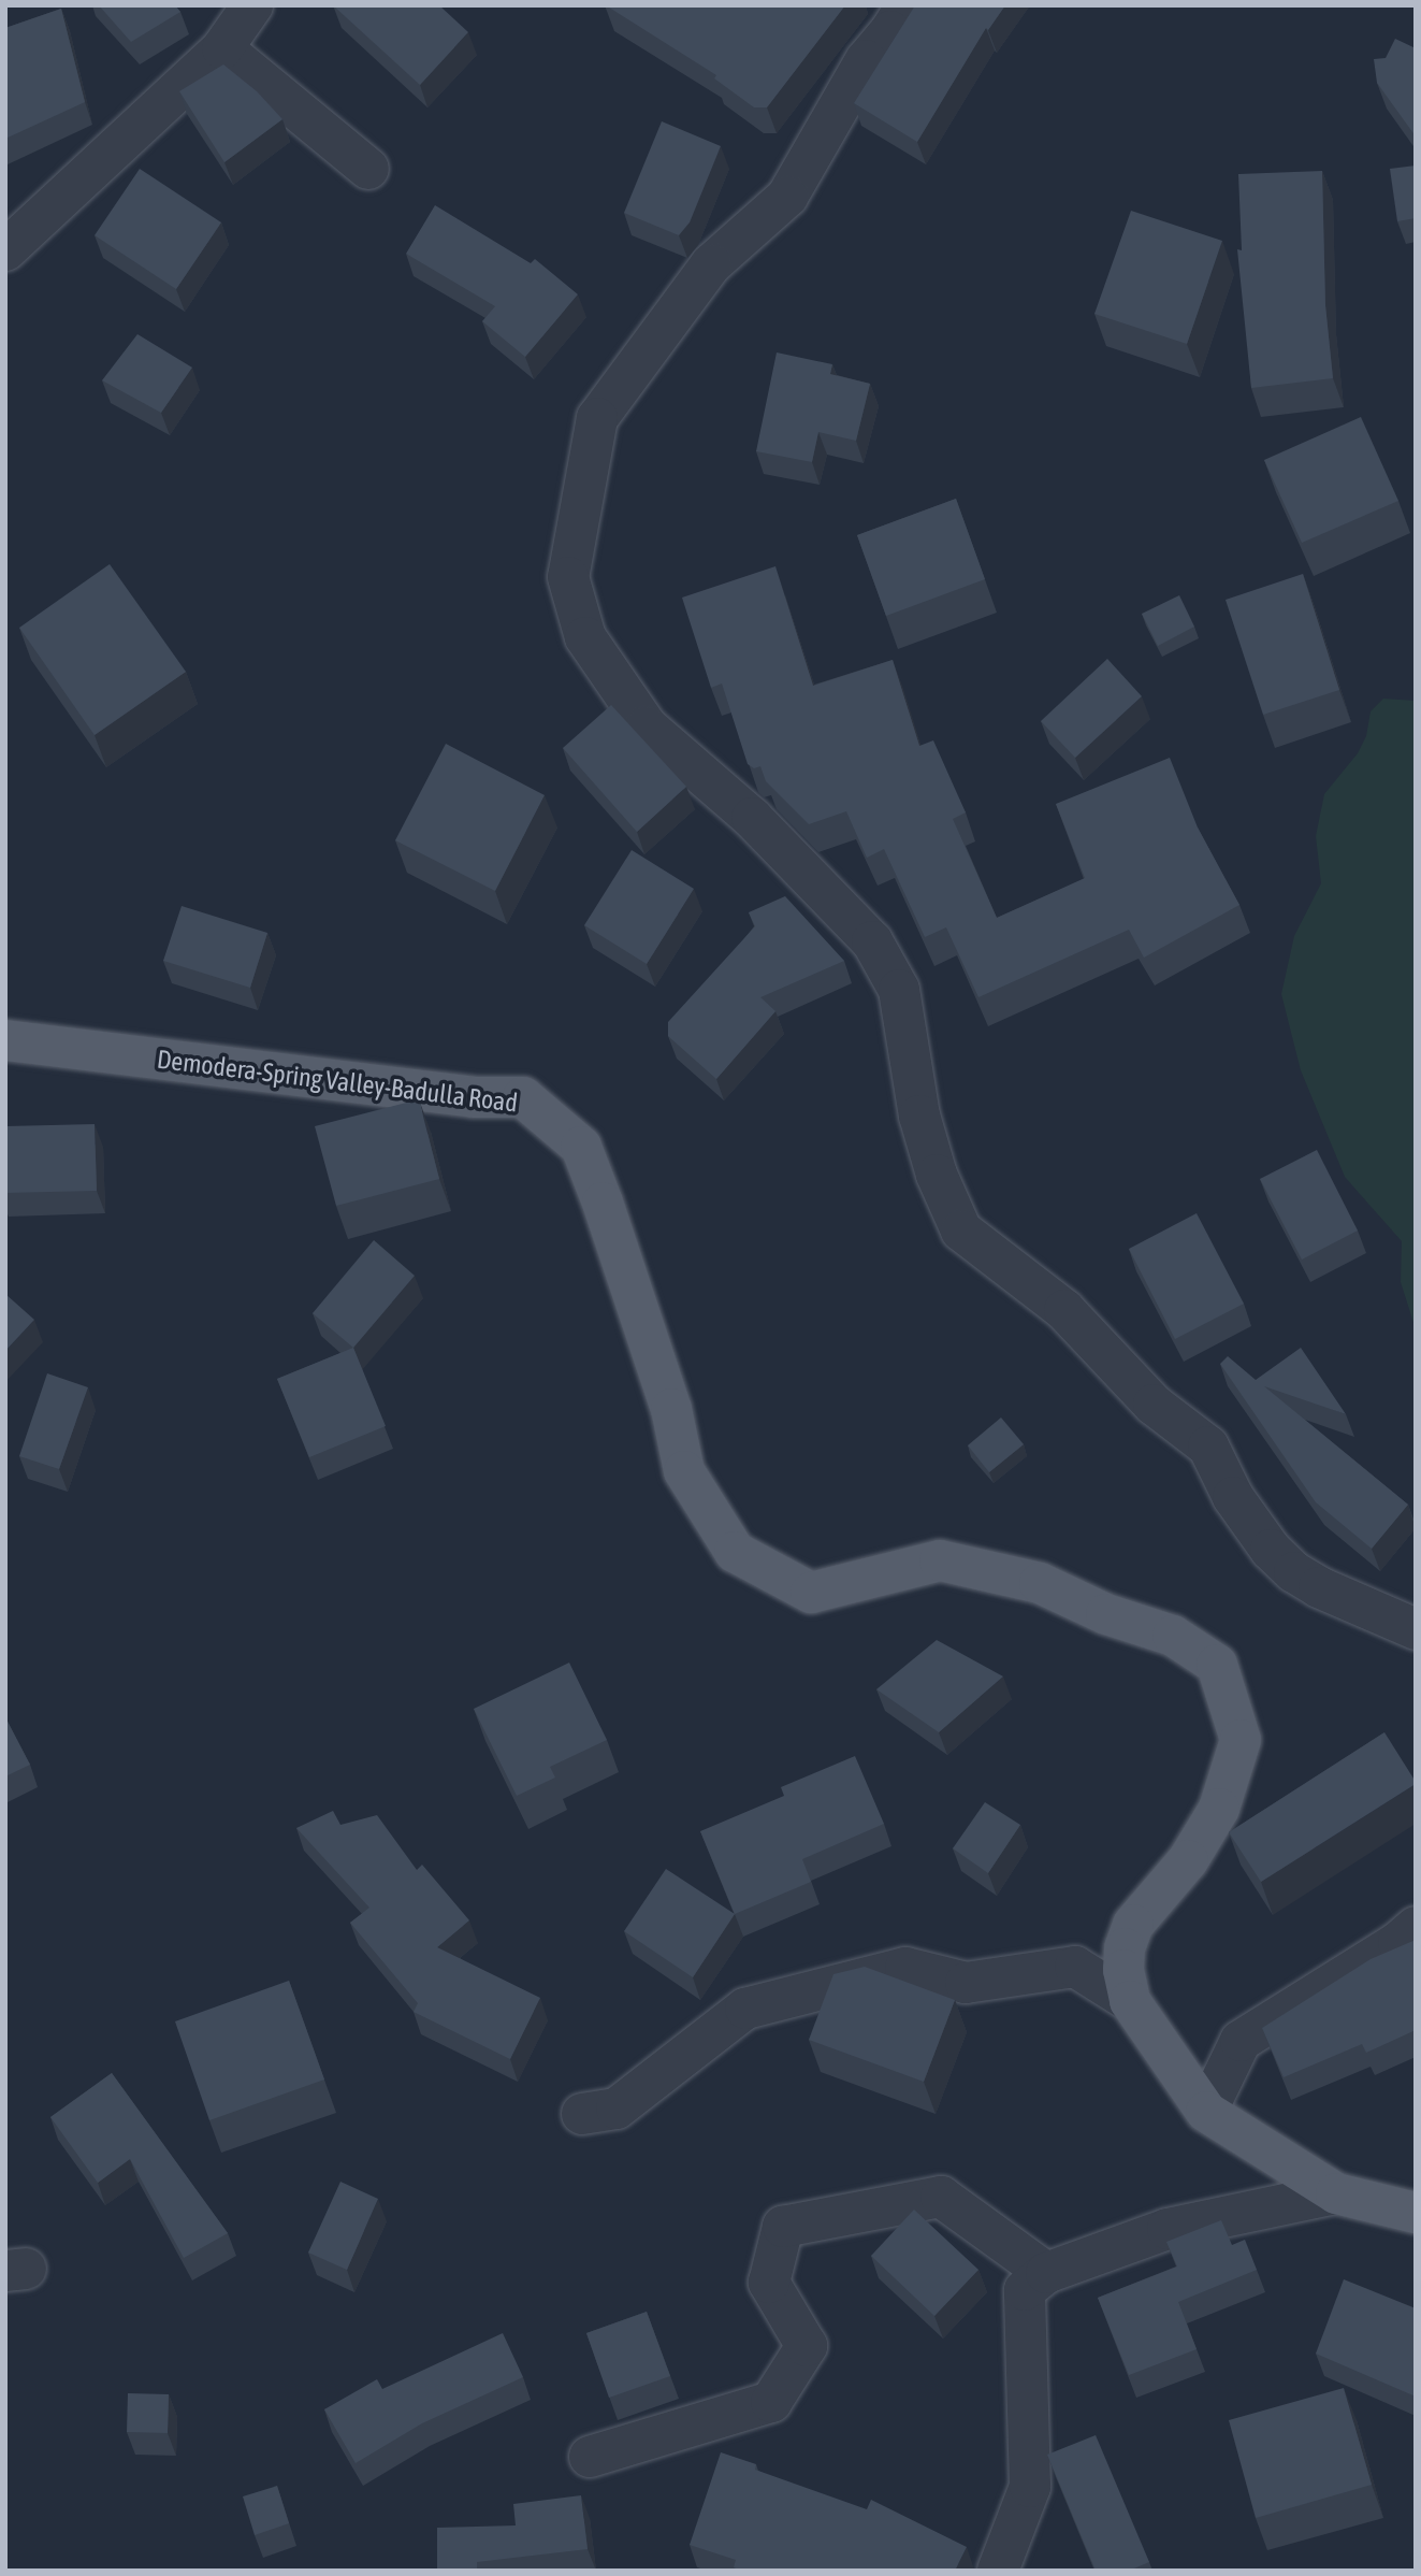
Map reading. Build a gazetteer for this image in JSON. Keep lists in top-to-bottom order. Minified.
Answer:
{"streets":{"main road":["Demodera-Spring Valley-Badulla Road"]}}
